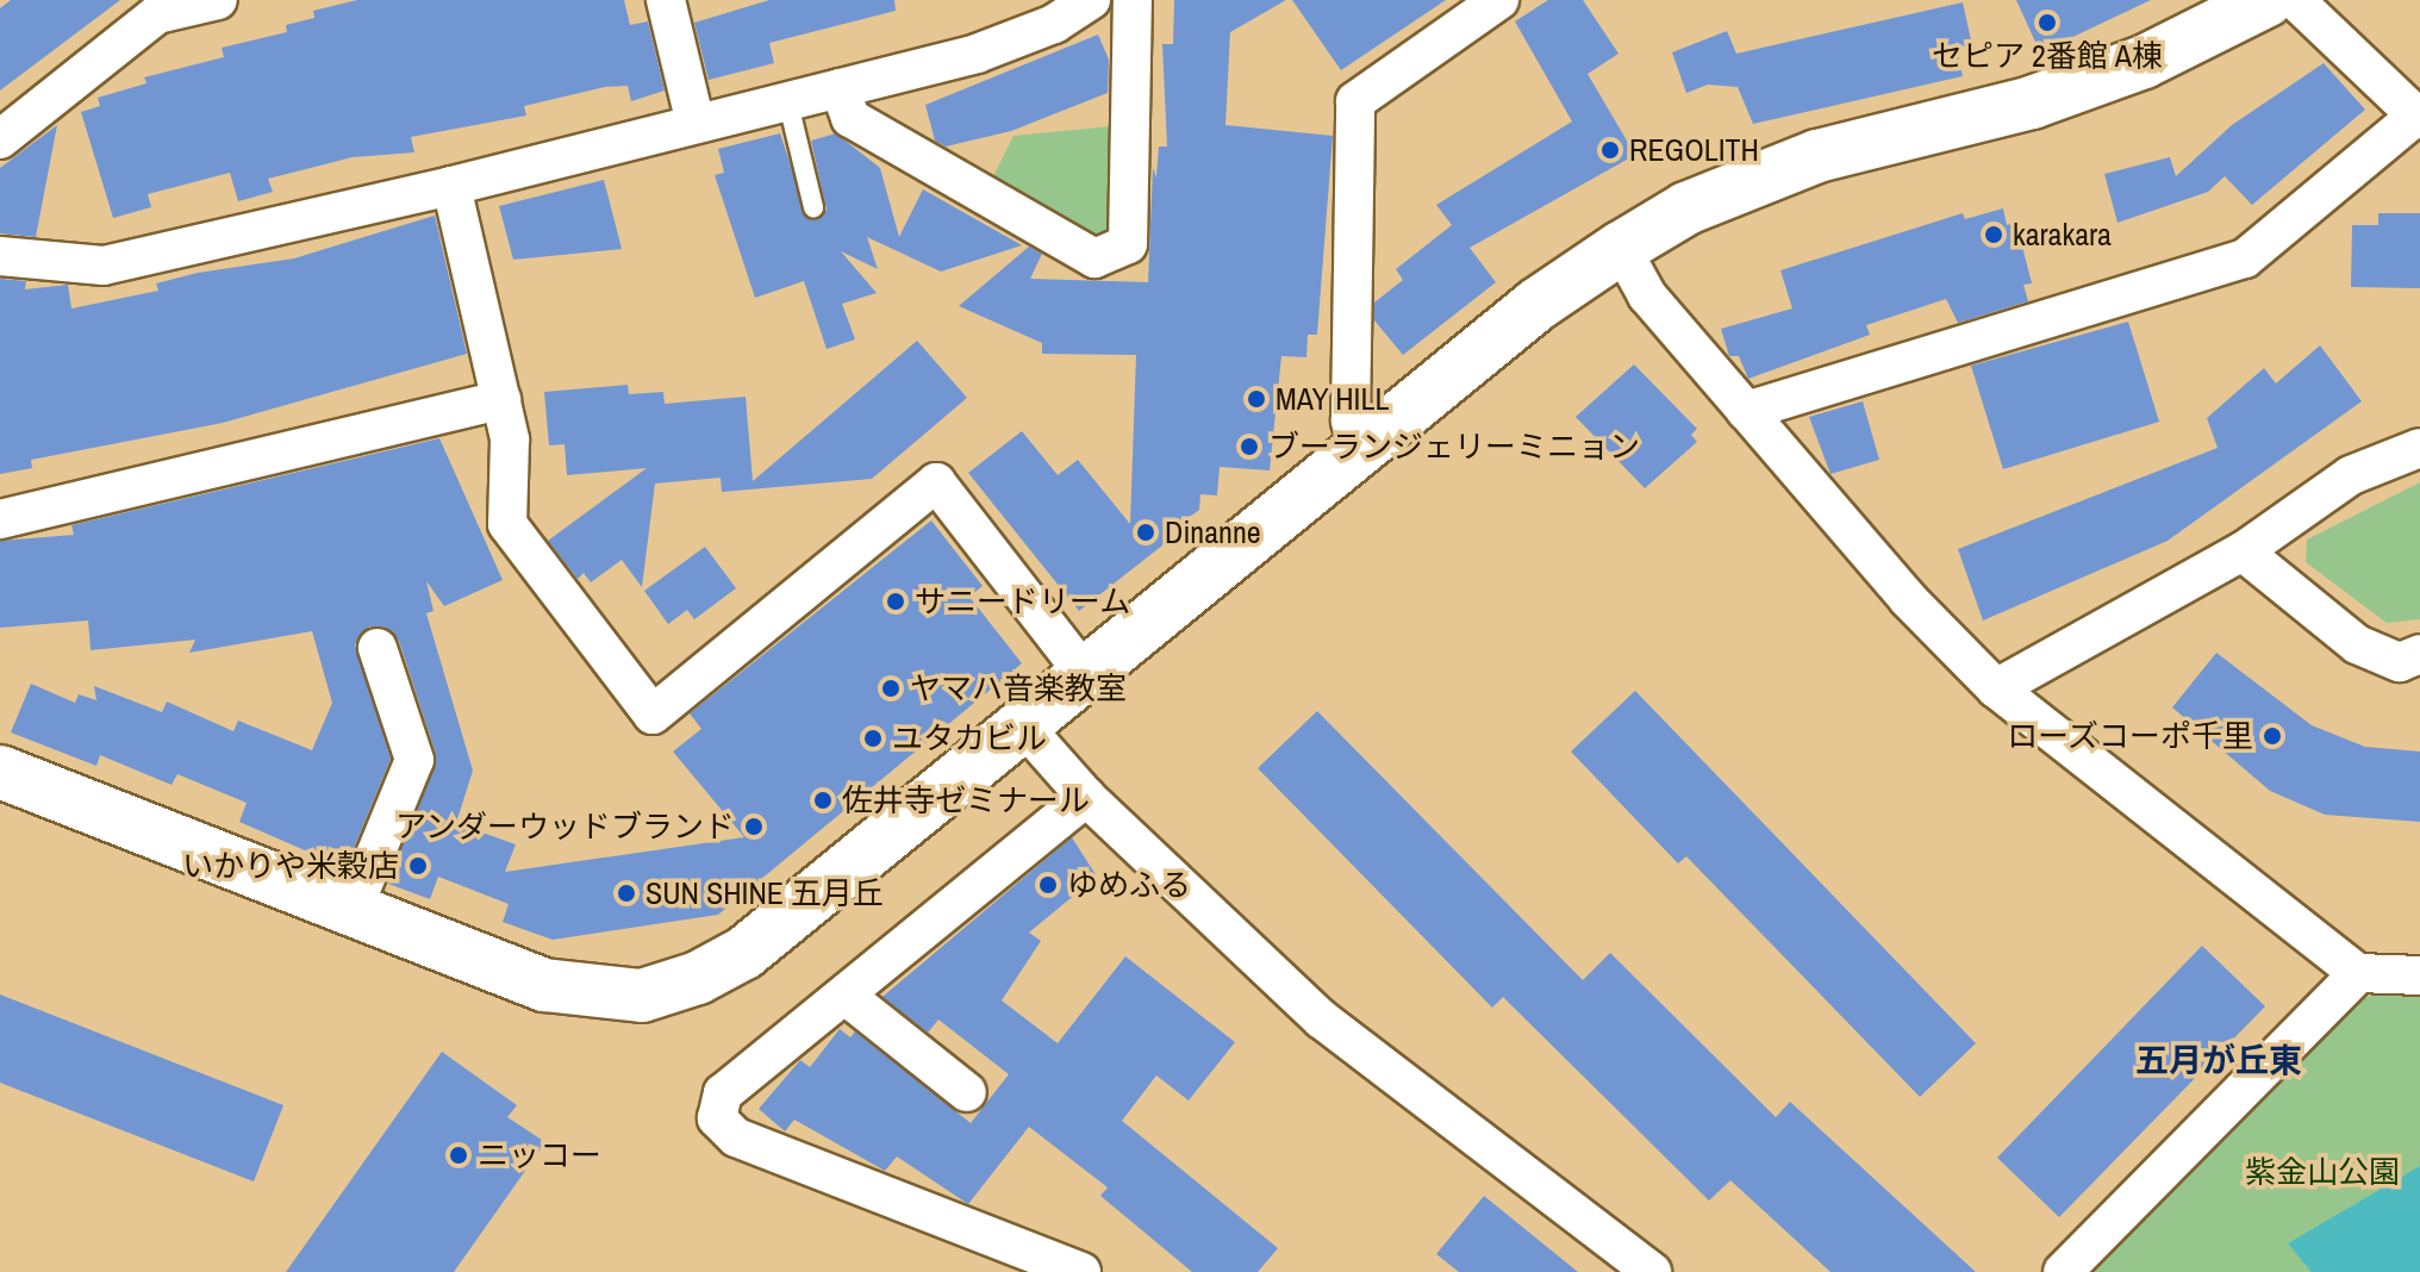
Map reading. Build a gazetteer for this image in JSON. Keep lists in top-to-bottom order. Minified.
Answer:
{"districts":["五月が丘東"],"parks":["紫金山公園"],"places":["セピア 2番館 A棟","REGOLITH","karakara","MAY HILL","ブーランジェリーミニョン","Dinanne","サニードリーム","ヤマハ音楽教室","ローズコーポ千里","ユタカビル","佐井寺ゼミナール","アンダーウッドブランド","いかりや米穀店","ゆめふる","SUN SHINE 五月丘","ニッコー"]}
